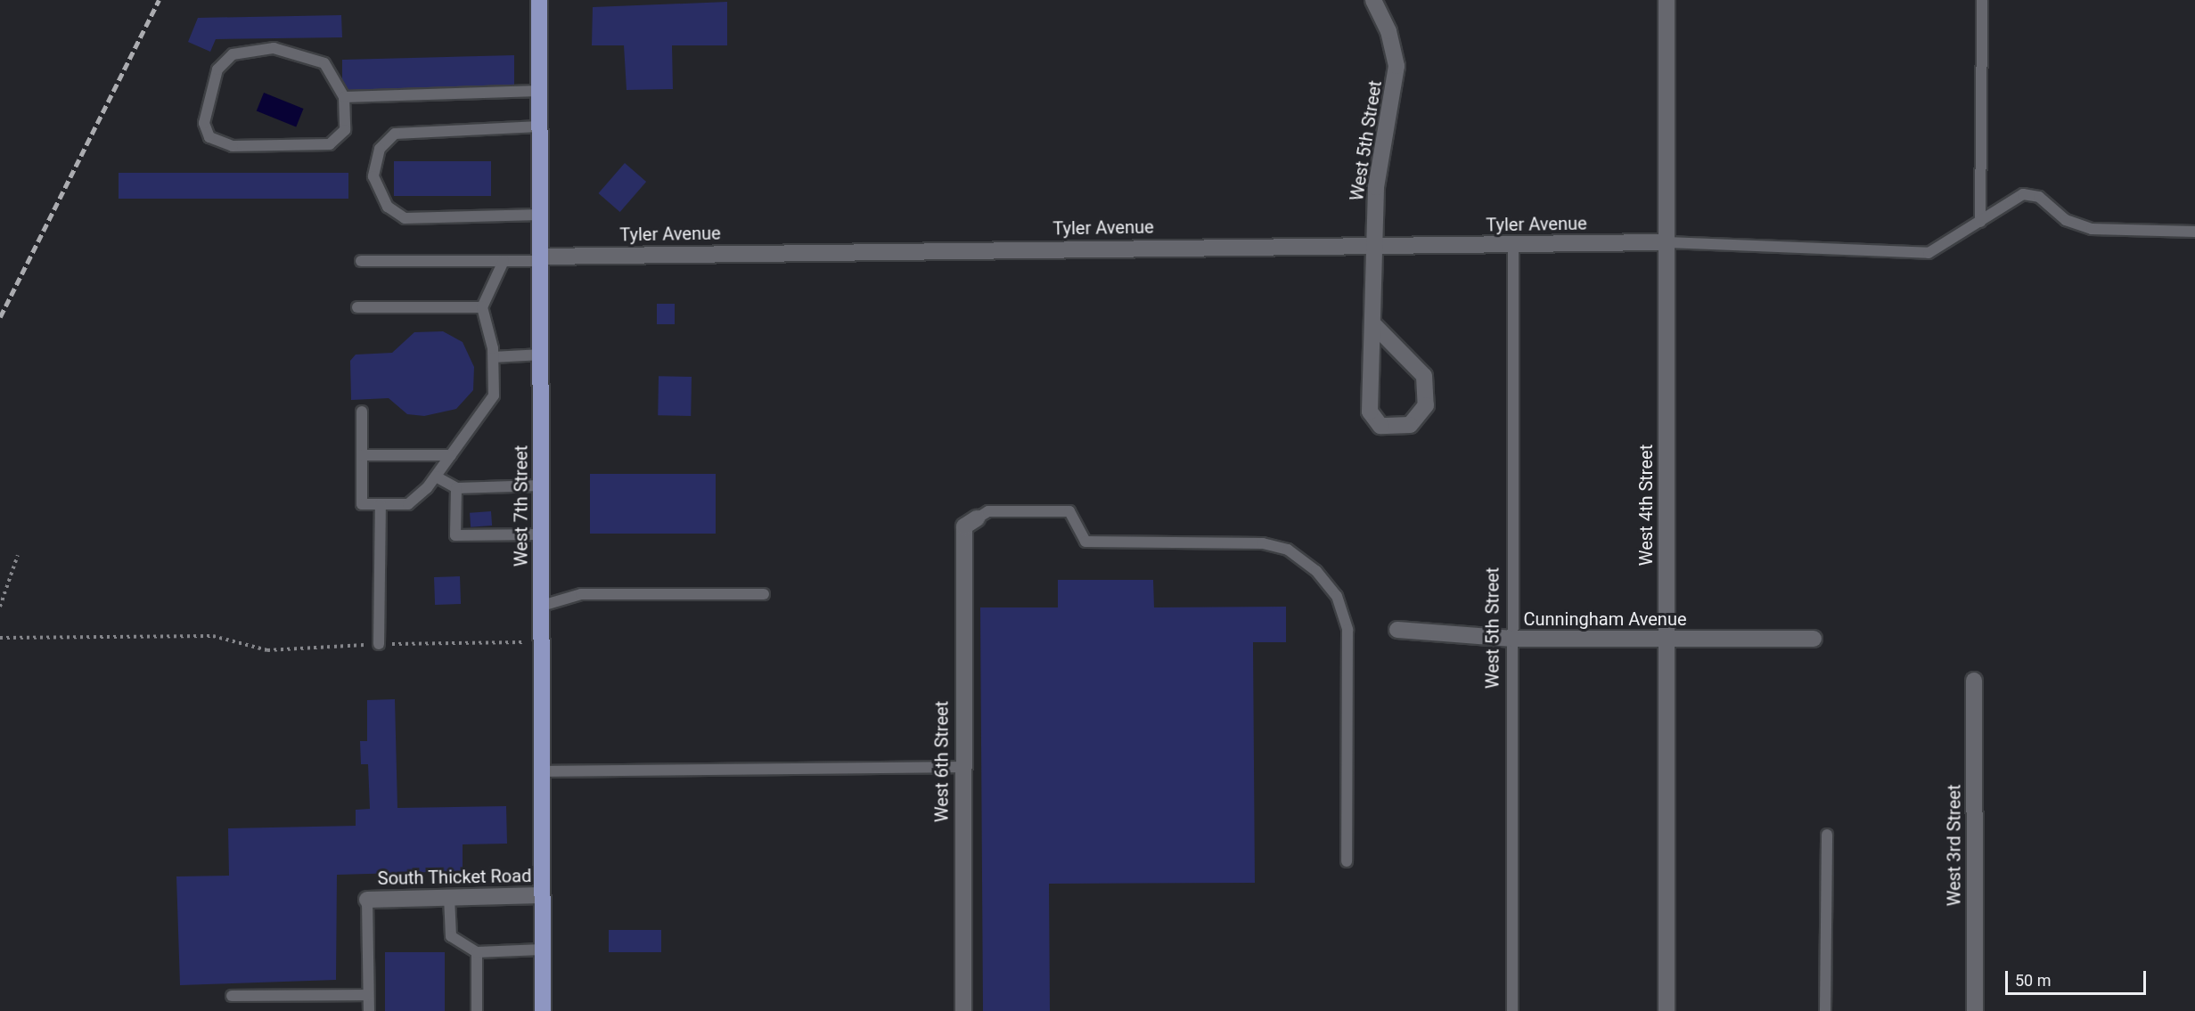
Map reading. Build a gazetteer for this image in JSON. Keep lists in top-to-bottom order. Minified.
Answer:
{"streets":{"main road":["West 7th Street"],"street":["West 5th Street","Tyler Avenue","West 4th Street","Cunningham Avenue","West 6th Street","West 3rd Street","South Thicket Road"]},"crossings":[["West 5th Street","Tyler Avenue"],["West 5th Street","Cunningham Avenue"],["Tyler Avenue","West 4th Street"],["Tyler Avenue","West 7th Street"],["West 4th Street","Cunningham Avenue"],["West 7th Street","South Thicket Road"]],"scale_bar":"50 m"}
